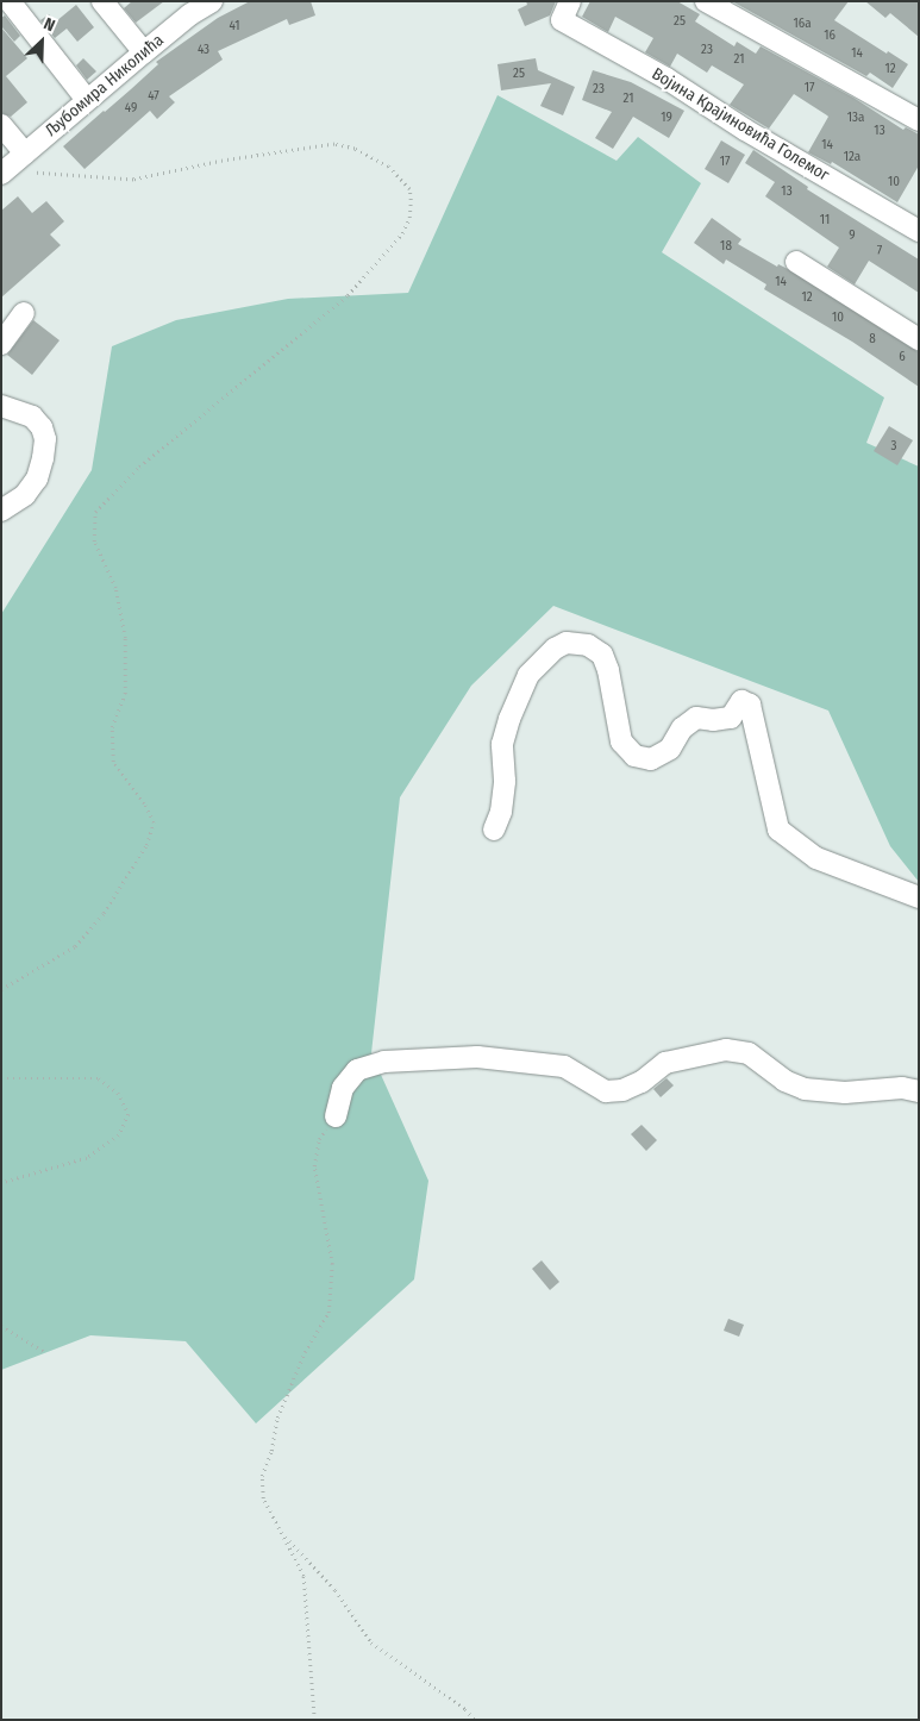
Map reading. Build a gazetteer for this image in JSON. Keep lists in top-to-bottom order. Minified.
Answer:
{"streets":{"street":["Љубомира Николића","Војина Крајиновића Големог"]},"house_numbers":["25","16a","41","16","43","23","14","21","12","25","17","23","47","21","49","19","13a","13","14","12a","17","10","13","11","9","18","7","14","12","10","8","6","3"],"north":"top right"}
